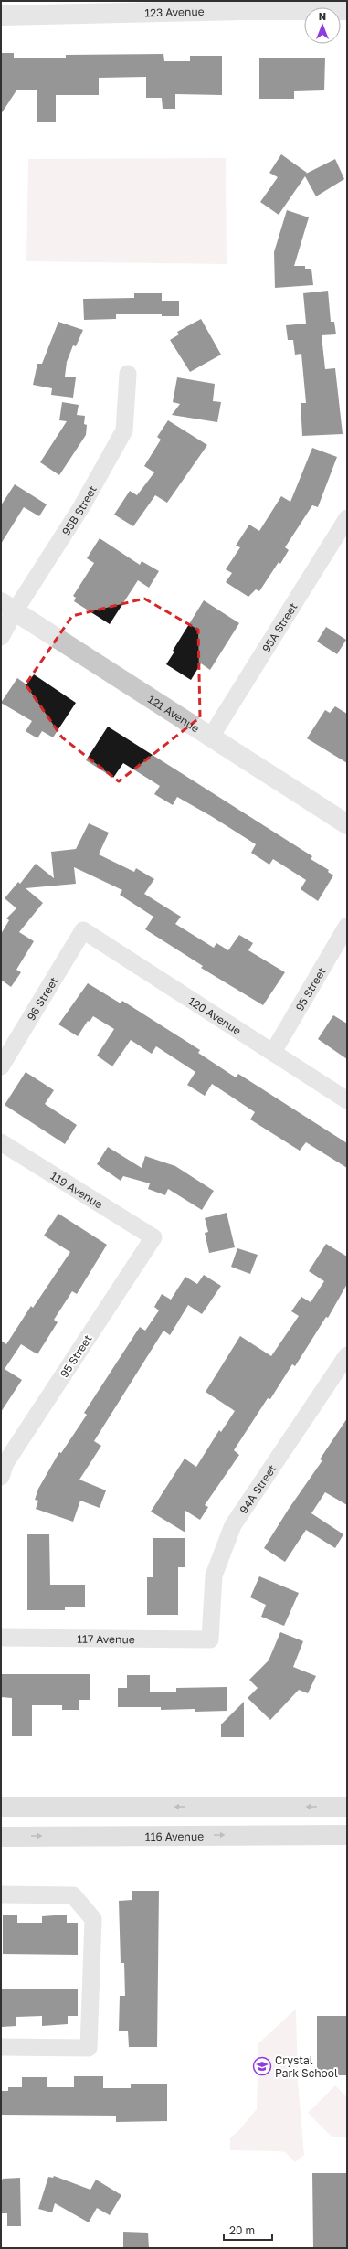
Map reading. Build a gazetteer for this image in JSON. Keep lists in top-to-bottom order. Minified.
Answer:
{"streets":{"main road":["116 Avenue"],"street":["123 Avenue","95B Street","95A Street","121 Avenue","95 Street","96 Street","120 Avenue","119 Avenue","94A Street","117 Avenue"]},"crossings":[["95B Street","121 Avenue"],["95A Street","121 Avenue"],["95 Street","120 Avenue"],["95 Street","119 Avenue"],["96 Street","120 Avenue"],["94A Street","117 Avenue"]],"places":{"school or university":["Crystal Park School"]},"scale_bar":"20 m","north":"top"}
